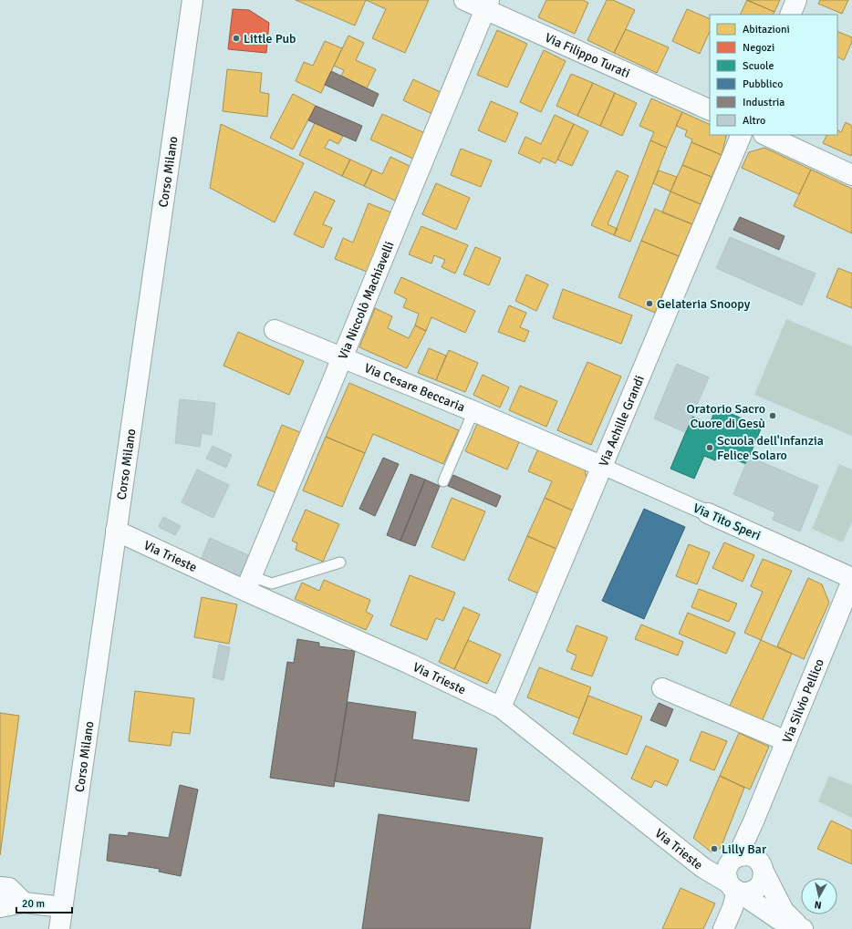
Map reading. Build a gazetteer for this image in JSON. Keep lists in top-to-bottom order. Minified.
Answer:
{"streets":{"street":["Via Filippo Turati","Corso Milano","Via Niccolò Machiavelli","Via Cesare Beccaria","Via Achille Grandi","Via Tito Speri","Via Trieste","Via Silvio Pellico"]},"crossings":[["Via Filippo Turati","Via Niccolò Machiavelli"],["Corso Milano","Via Trieste"],["Via Niccolò Machiavelli","Via Cesare Beccaria"],["Via Niccolò Machiavelli","Via Trieste"],["Via Cesare Beccaria","Via Achille Grandi"],["Via Cesare Beccaria","Via Tito Speri"],["Via Achille Grandi","Via Tito Speri"],["Via Achille Grandi","Via Trieste"],["Via Tito Speri","Via Silvio Pellico"],["Via Trieste","Via Silvio Pellico"]],"places":["Little Pub","Gelateria Snoopy","Oratorio Sacro Cuore di Gesù","Scuola dell'Infanzia Felice Solaro","Lilly Bar"],"legend":["Abitazioni","Negozi","Scuole","Pubblico","Industria","Altro"],"scale_bar":"20 m","north":"bottom"}
